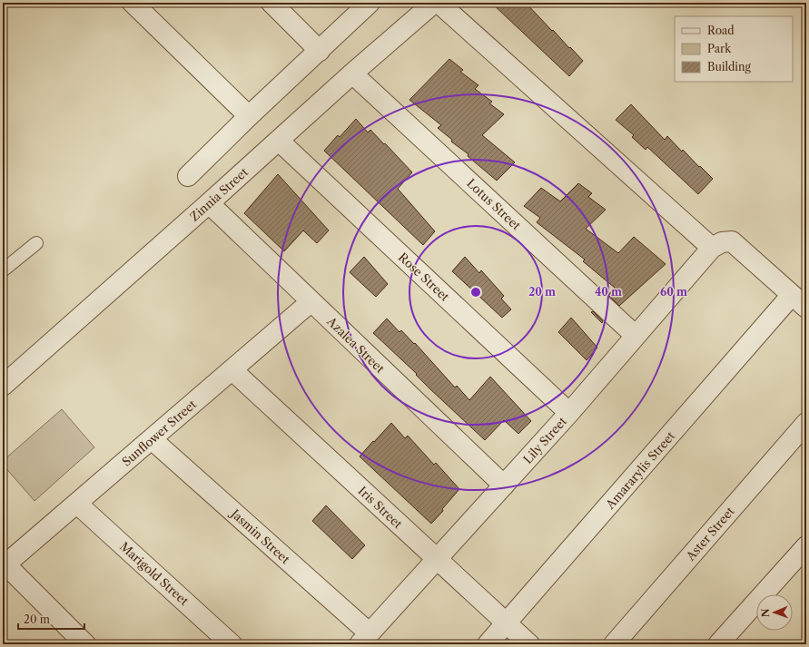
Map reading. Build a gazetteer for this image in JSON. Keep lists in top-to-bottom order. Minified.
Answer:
{"streets":{"street":["Zinnia Street","Lotus Street","Rose Street","Azalea Street","Sunflower Street","Lily Street","Amararylis Street","Iris Street","Aster Street","Jasmin Street","Marigold Street"]},"crossings":[["Zinnia Street","Lotus Street"],["Zinnia Street","Rose Street"],["Zinnia Street","Azalea Street"],["Lotus Street","Lily Street"],["Rose Street","Lily Street"],["Azalea Street","Sunflower Street"],["Azalea Street","Lily Street"],["Sunflower Street","Iris Street"],["Sunflower Street","Jasmin Street"],["Sunflower Street","Marigold Street"],["Lily Street","Amararylis Street"],["Lily Street","Iris Street"],["Lily Street","Jasmin Street"],["Amararylis Street","Iris Street"]],"legend":["Road","Park","Building"],"scale_bar":"20 m","north":"left","rings":["20 m","40 m","60 m"]}
